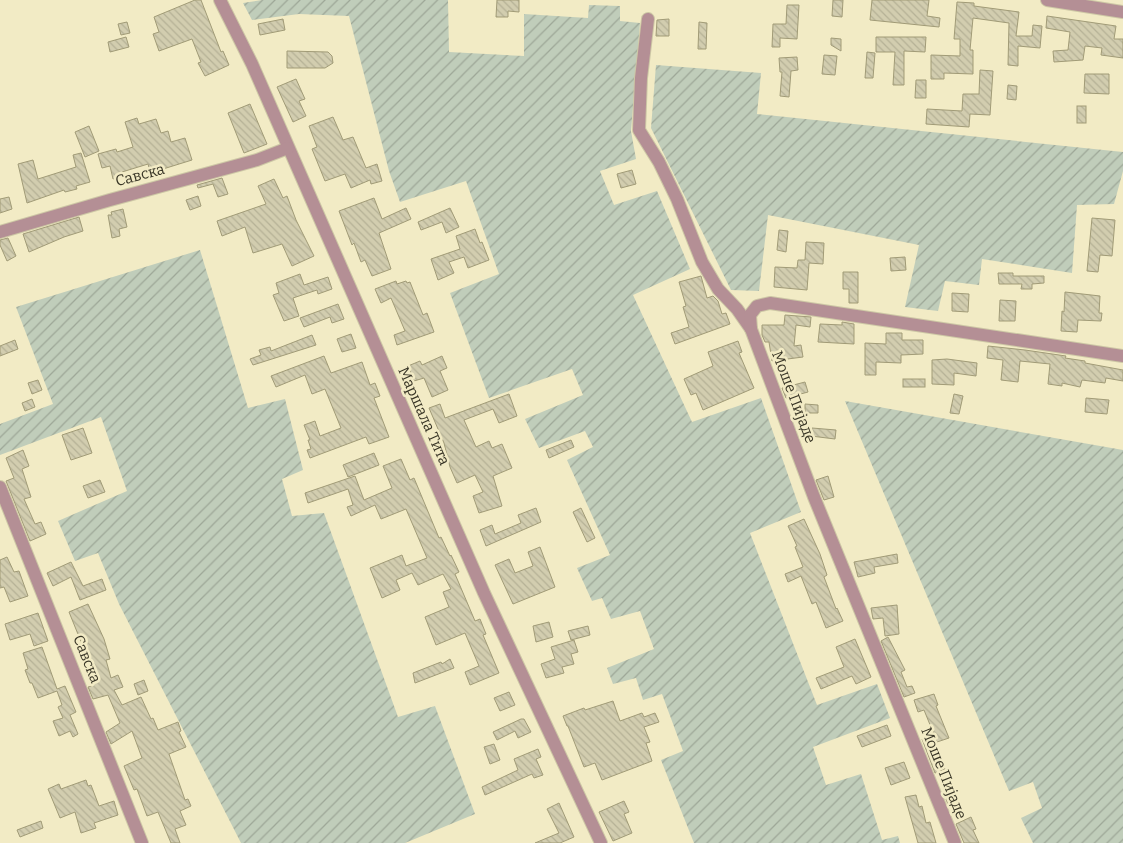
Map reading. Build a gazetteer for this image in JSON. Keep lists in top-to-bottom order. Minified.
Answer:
{"streets":{"street":["Савска","Моше Пијаде","Маршала Тита"]},"crossings":[["Савска","Маршала Тита"]]}
